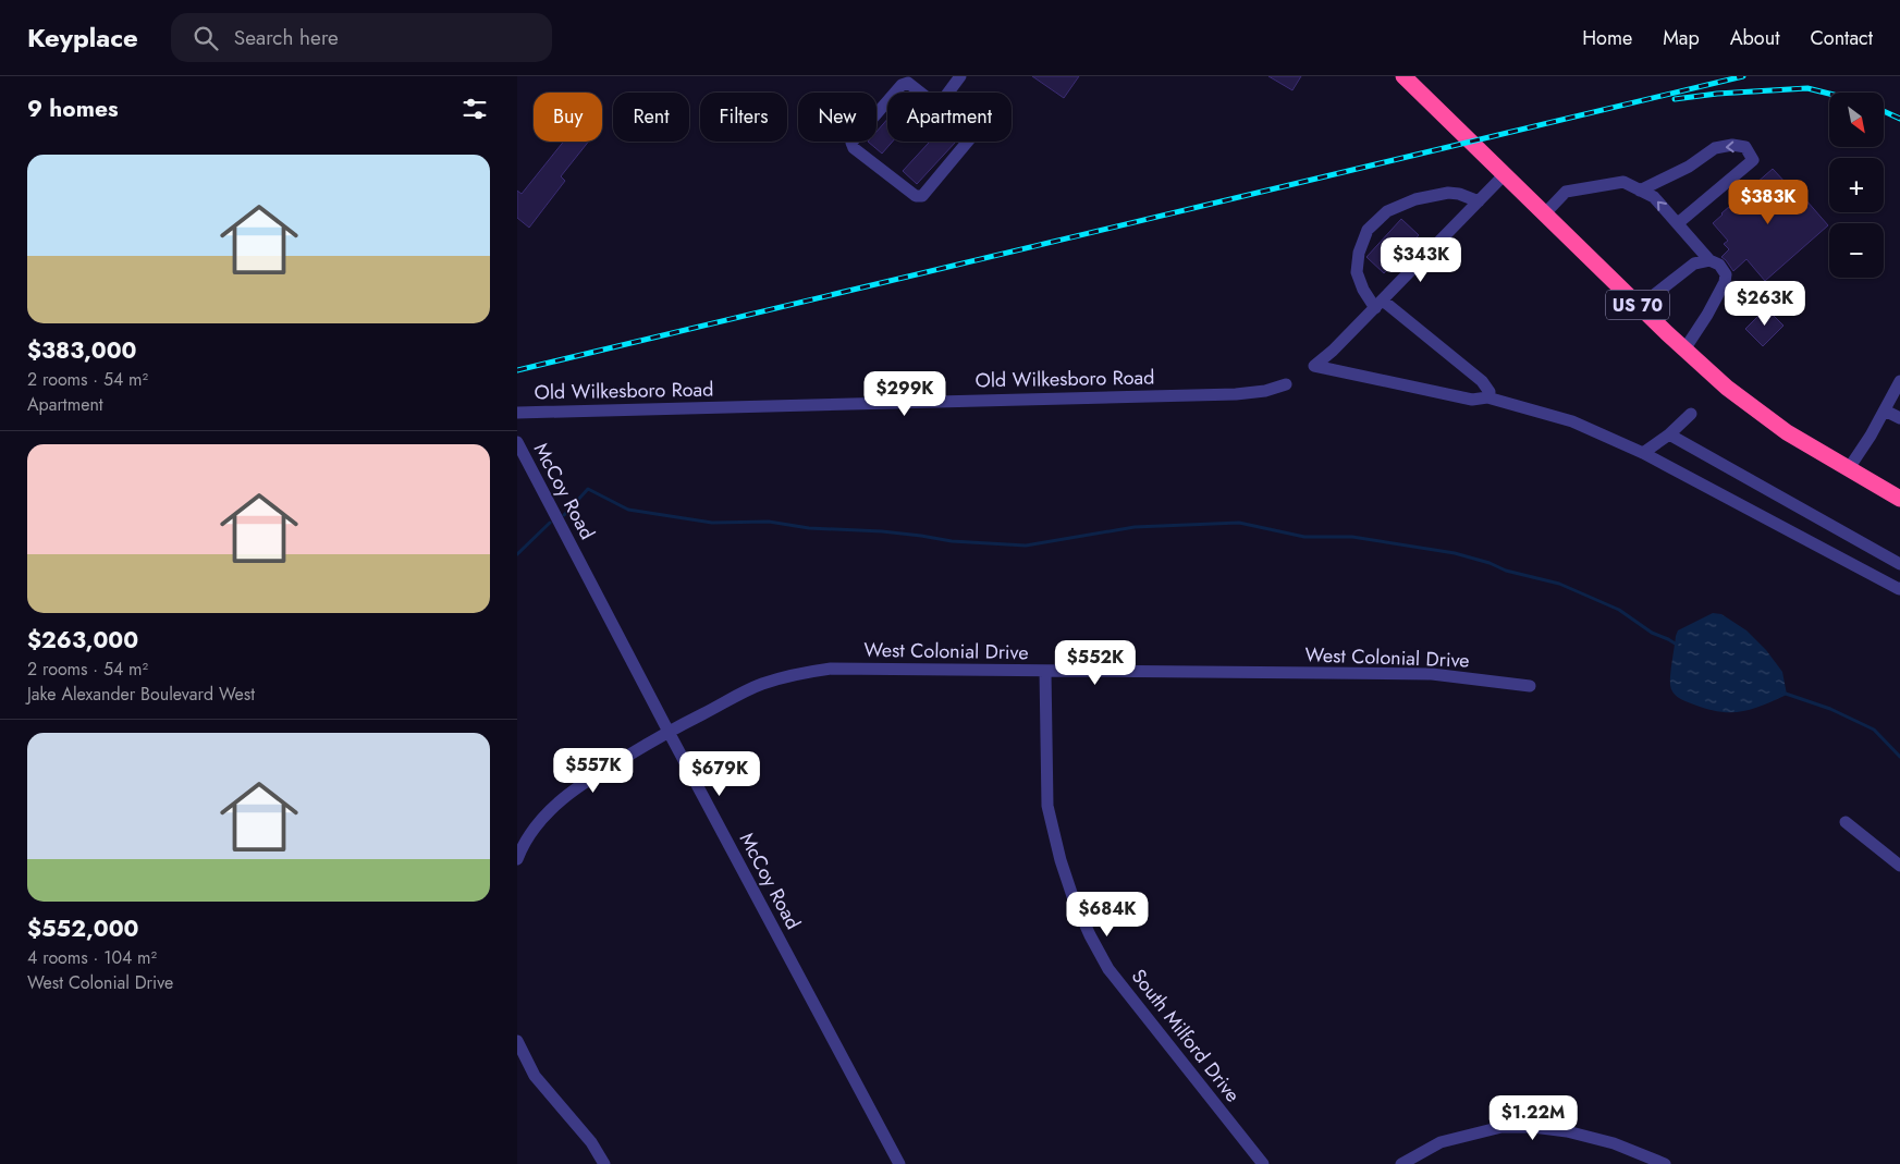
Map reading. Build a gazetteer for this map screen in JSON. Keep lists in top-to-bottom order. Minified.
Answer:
{"streets":{"highway":["US 70"],"street":["Old Wilkesboro Road","McCoy Road","West Colonial Drive","South Milford Drive"]},"crossings":[["McCoy Road","West Colonial Drive"],["West Colonial Drive","South Milford Drive"]],"north":"bottom right","page":{"header":"Keyplace","search":"Search here","nav":["Home","Map","About","Contact"],"heading":"9 homes","map_buttons":["+","−"],"chip":["Buy","Rent","Filters","New","Apartment"],"list":[{"name":"$383,000","note":"2 rooms · 54 m² · Apartment"},{"name":"$263,000","note":"2 rooms · 54 m² · Jake Alexander Boulevard West"},{"name":"$552,000","note":"4 rooms · 104 m² · West Colonial Drive"}],"price":["$383K","$343K","$263K","$299K","$552K","$557K","$679K","$684K","$1.22M"]}}
